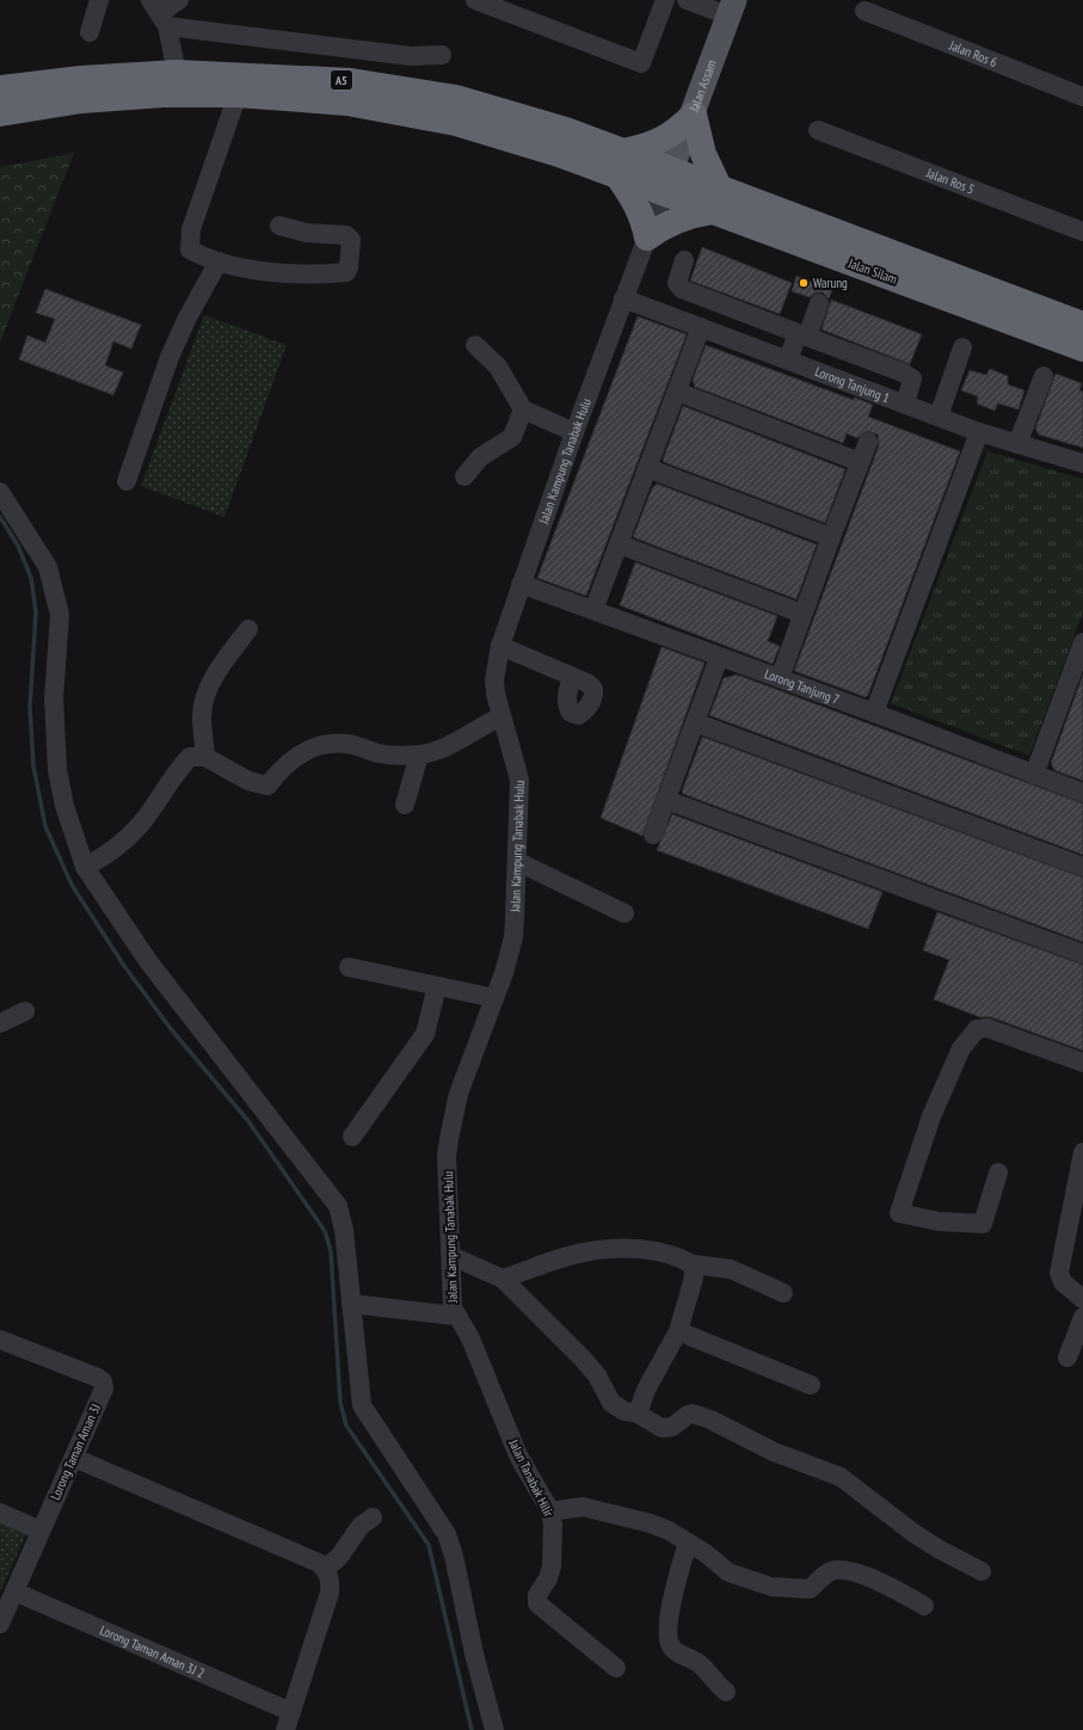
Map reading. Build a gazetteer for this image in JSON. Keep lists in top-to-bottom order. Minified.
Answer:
{"streets":{"highway":["A5","Jalan Silam"],"main road":["Jalan Assam"],"street":["Jalan Ros 6","Jalan Ros 5","Lorong Tanjung 1","Jalan Kampung Tanabak Hulu","Lorong Tanjung 7","Lorong Taman Aman 3J","Jalan Tanabak Hilir","Lorong Taman Aman 3J 2"]},"crossings":[["A5","Jalan Assam"],["A5","Jalan Silam"],["A5","Jalan Kampung Tanabak Hulu"],["Jalan Assam","Jalan Silam"],["Jalan Assam","Jalan Kampung Tanabak Hulu"],["Jalan Silam","Jalan Kampung Tanabak Hulu"],["Lorong Tanjung 1","Jalan Kampung Tanabak Hulu"],["Jalan Kampung Tanabak Hulu","Lorong Tanjung 7"],["Jalan Kampung Tanabak Hulu","Jalan Tanabak Hilir"],["Lorong Taman Aman 3J","Lorong Taman Aman 3J 2"]],"places":["Warung"]}
